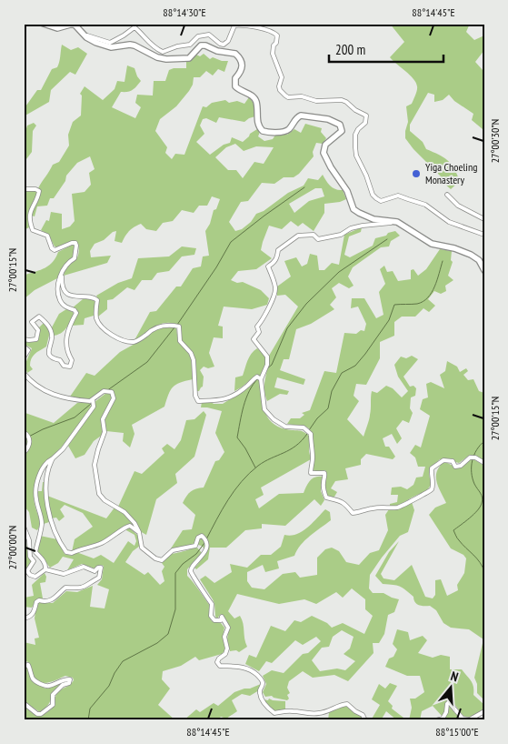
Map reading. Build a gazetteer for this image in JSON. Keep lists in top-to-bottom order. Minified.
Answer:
{"places":["Yiga Choeling Monastery"],"scale_bar":"200 m","north":"top","coordinates":["88°14'30\"E","88°14'45\"E","27°00'30\"N","27°00'15\"N","27°00'00\"N","88°15'00\"E"]}
